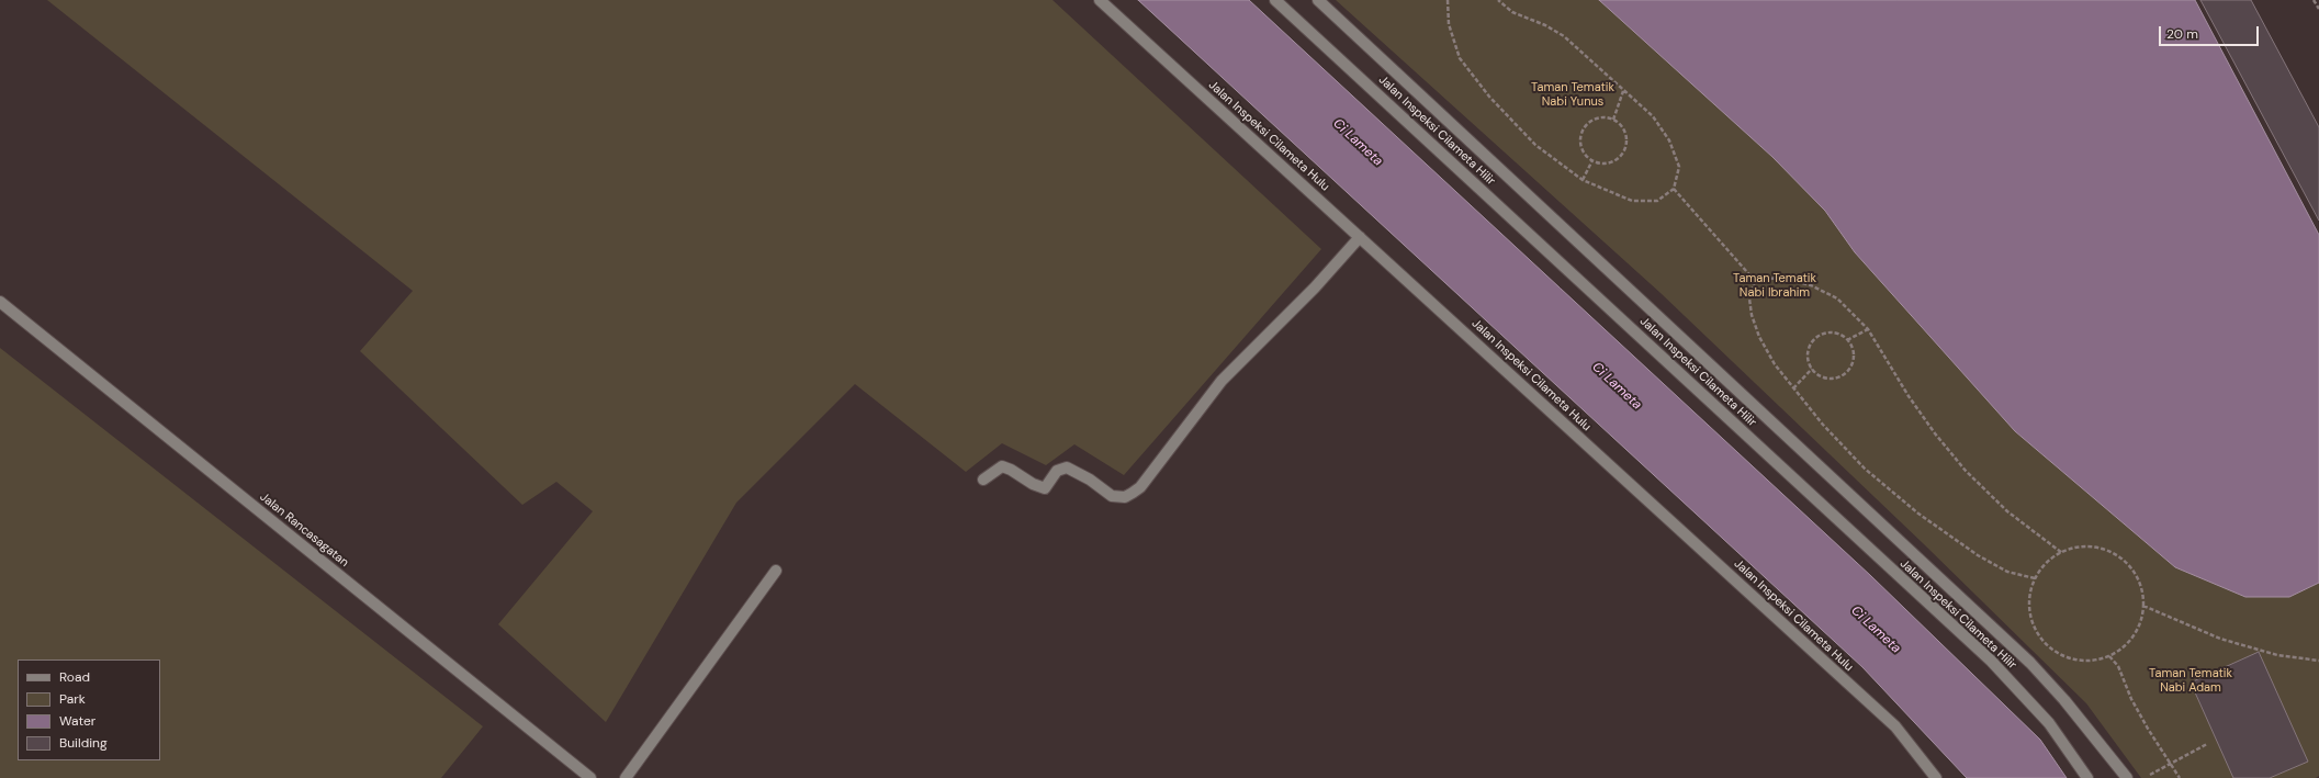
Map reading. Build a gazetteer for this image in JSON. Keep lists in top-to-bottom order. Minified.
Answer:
{"streets":{"street":["Jalan Inspeksi Cilameta Hilir","Jalan Inspeksi Cilameta Hulu","Jalan Rancasagatan"]},"water":["Ci Lameta"],"parks":["Taman Tematik Nabi Yunus","Taman Tematik Nabi Ibrahim","Taman Tematik Nabi Adam"],"legend":["Road","Park","Water","Building"],"scale_bar":"20 m"}
